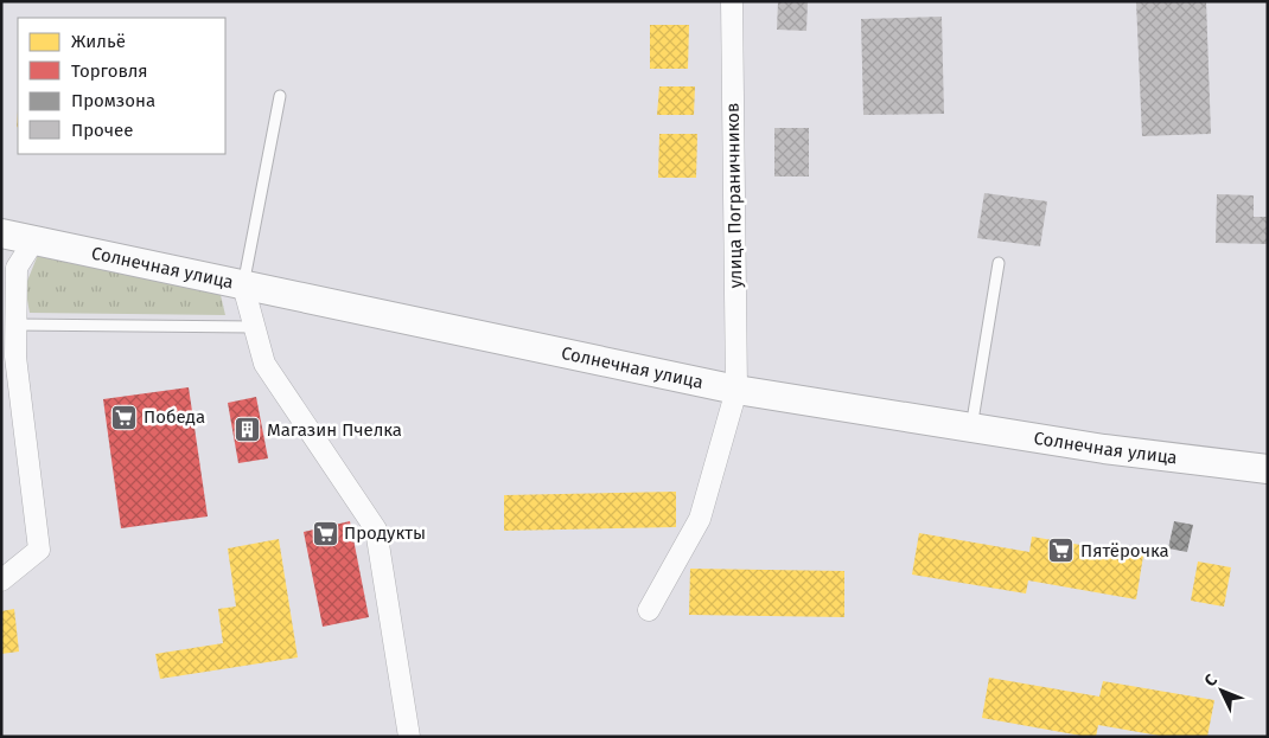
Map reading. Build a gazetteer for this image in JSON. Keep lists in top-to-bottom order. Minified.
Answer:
{"streets":{"street":["улица Пограничников","Солнечная улица"]},"crossings":[["улица Пограничников","Солнечная улица"]],"places":{"supermarket":["Победа","Продукты","Пятёрочка"],"building":["Магазин Пчелка"]},"legend":["Жильё","Торговля","Промзона","Прочее"],"north":"top left"}
